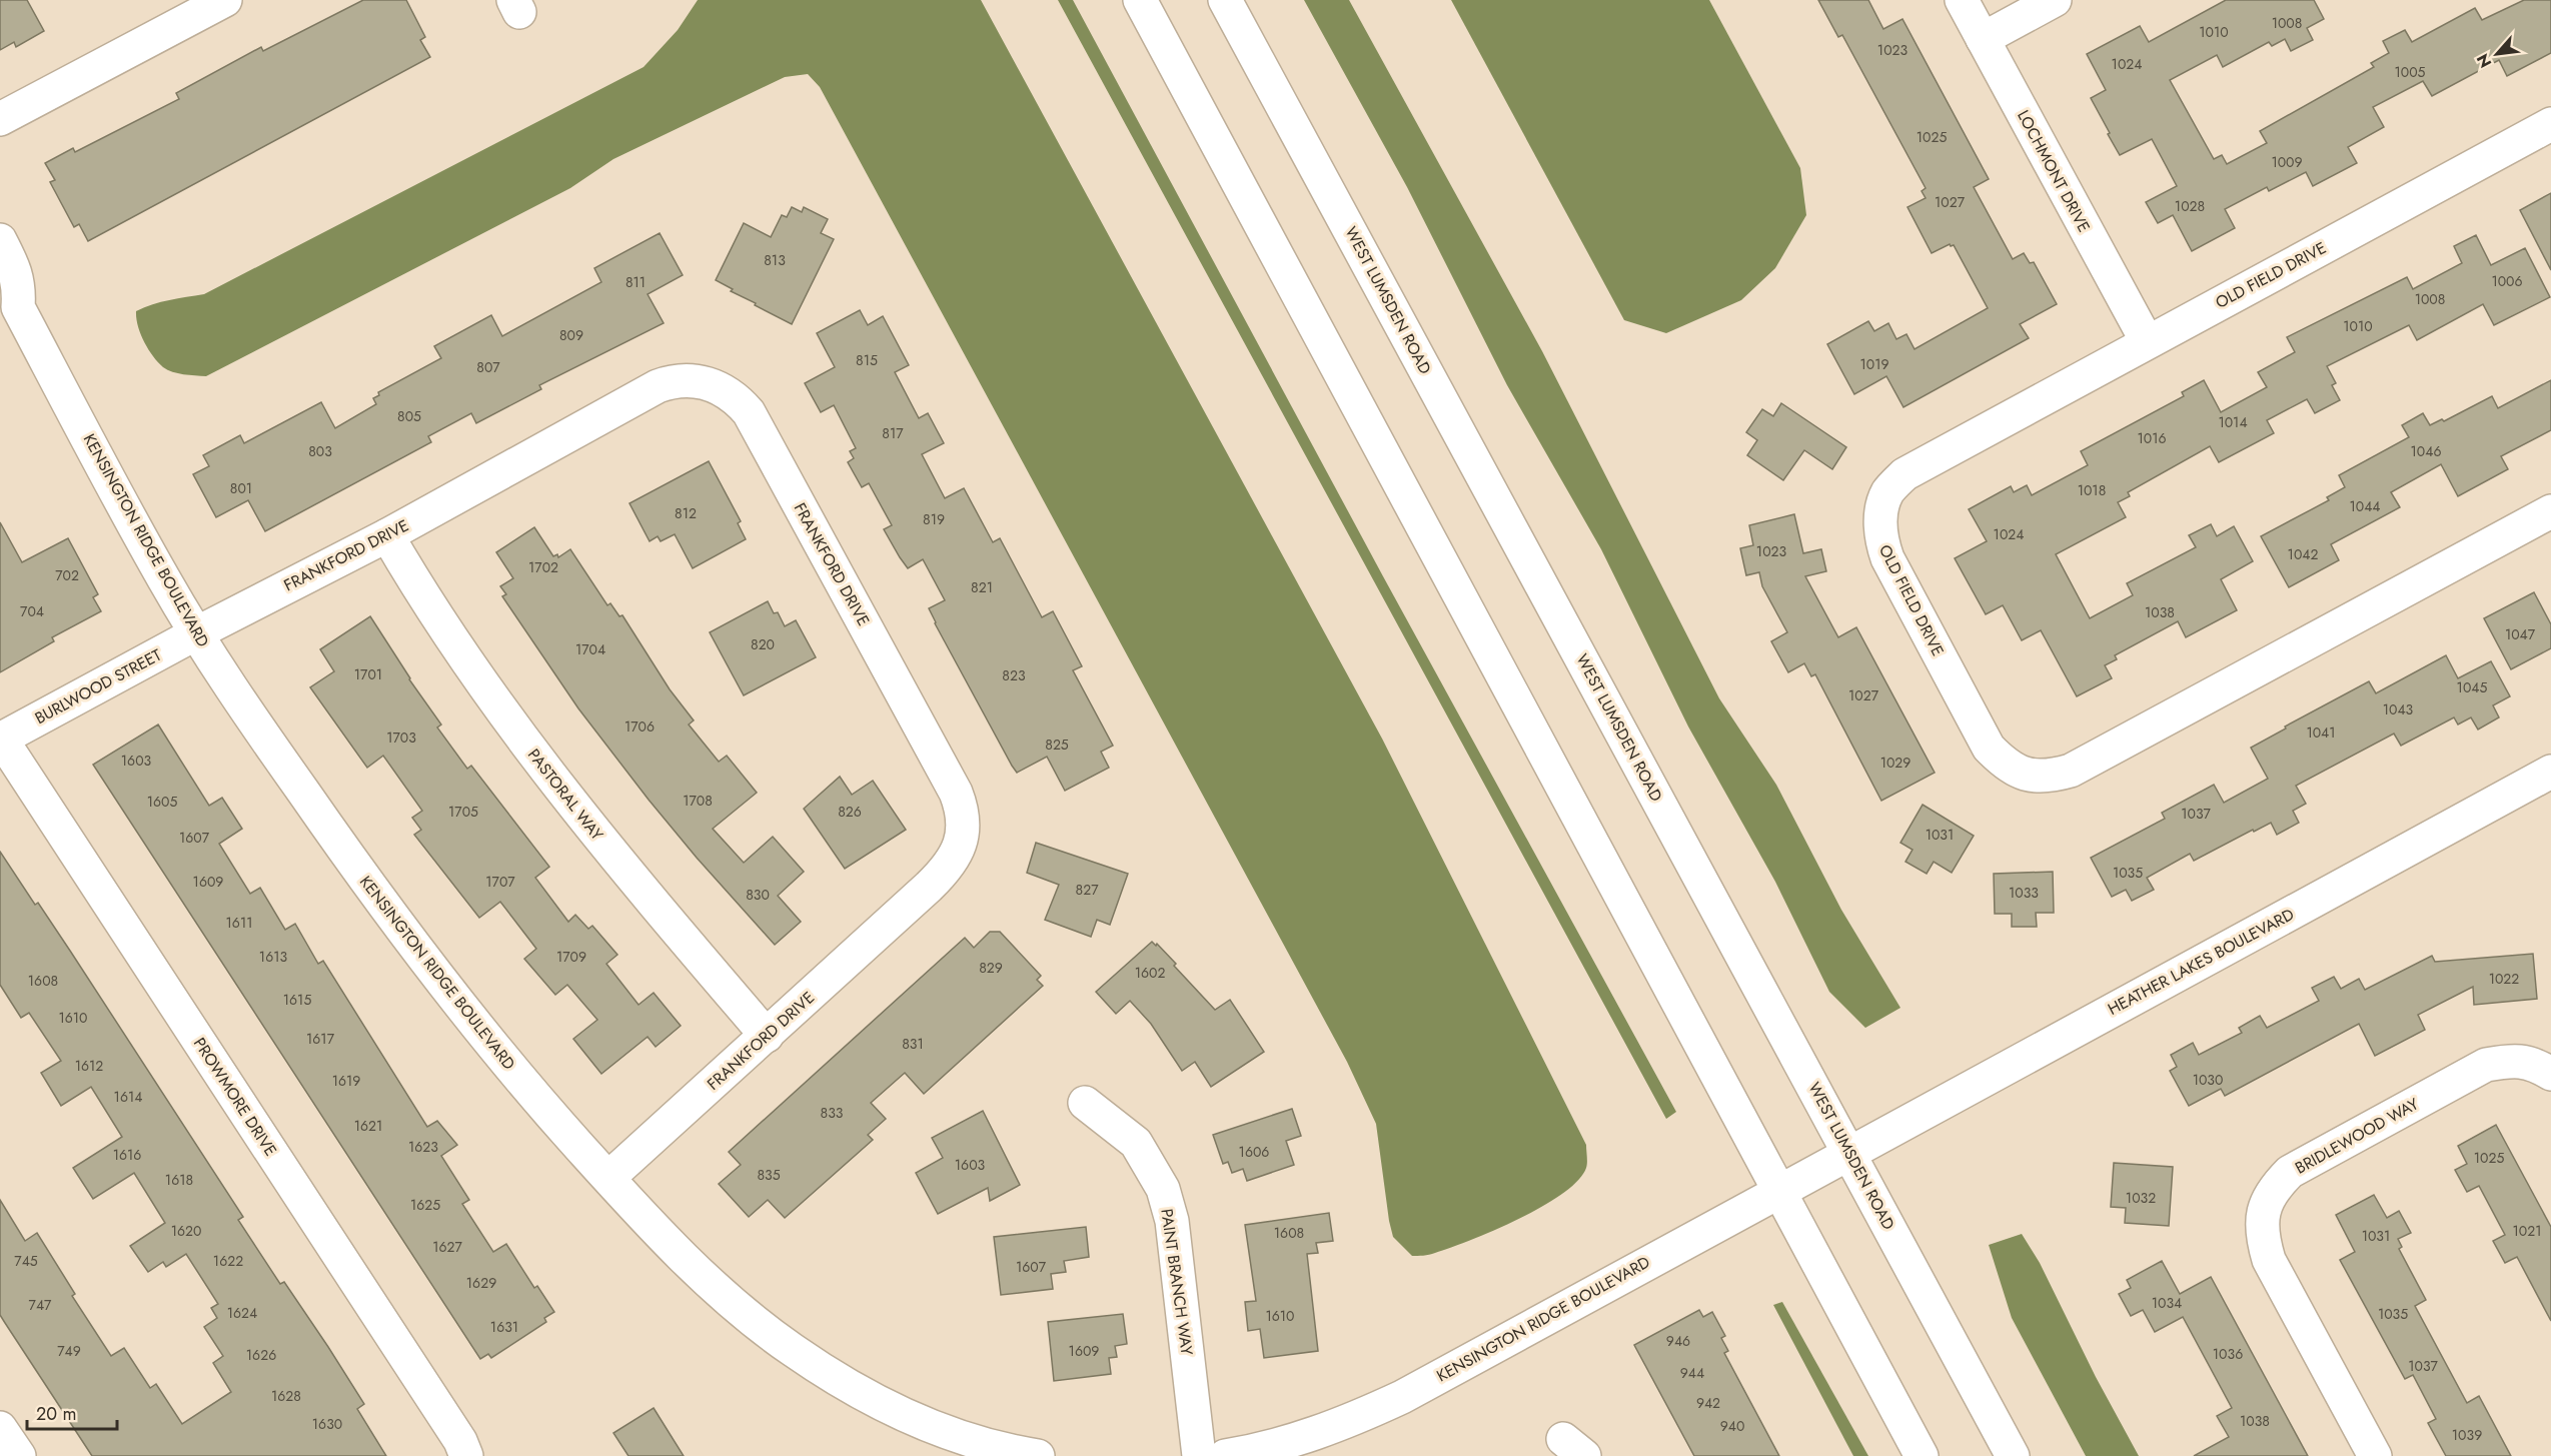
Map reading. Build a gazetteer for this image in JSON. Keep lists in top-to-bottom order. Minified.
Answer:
{"streets":{"street":["LOCHMONT DRIVE","OLD FIELD DRIVE","WEST LUMSDEN ROAD","KENSINGTON RIDGE BOULEVARD","FRANKFORD DRIVE","BURLWOOD STREET","PASTORAL WAY","HEATHER LAKES BOULEVARD","PROWMORE DRIVE","BRIDLEWOOD WAY","PAINT BRANCH WAY"]},"crossings":[["LOCHMONT DRIVE","OLD FIELD DRIVE"],["WEST LUMSDEN ROAD","KENSINGTON RIDGE BOULEVARD"],["WEST LUMSDEN ROAD","HEATHER LAKES BOULEVARD"],["KENSINGTON RIDGE BOULEVARD","FRANKFORD DRIVE"],["KENSINGTON RIDGE BOULEVARD","BURLWOOD STREET"],["KENSINGTON RIDGE BOULEVARD","HEATHER LAKES BOULEVARD"],["FRANKFORD DRIVE","BURLWOOD STREET"],["FRANKFORD DRIVE","PASTORAL WAY"],["BURLWOOD STREET","PROWMORE DRIVE"]],"house_numbers":["1008","1010","1023","1024","1005","1025","1009","1027","1028","813","1006","811","1008","1010","809","815","1019","807","805","1014","817","1016","803","1046","801","1018","1044","812","819","1024","1023","1042","1702","702","821","704","1038","1047","820","1704","1701","823","1045","1027","1043","1706","1041","1703","825","1603","1029","1708","1605","1705","826","1037","1031","1607","1035","1609","1707","827","1033","830","1611","1613","1709","829","1602","1022","1608","1615","1610","1617","831","1612","1030","1619","1614","833","1621","1623","1606","1616","1025","1603","835","1618","1032","1625","1620","1021","1608","1031","1627","745","1622","1607","1629","1034","747","1624","1035","1610","1631","946","749","1609","1036","1626","1037","944","1628","942","1038","1630","940","1039"],"scale_bar":"20 m","north":"bottom left"}
